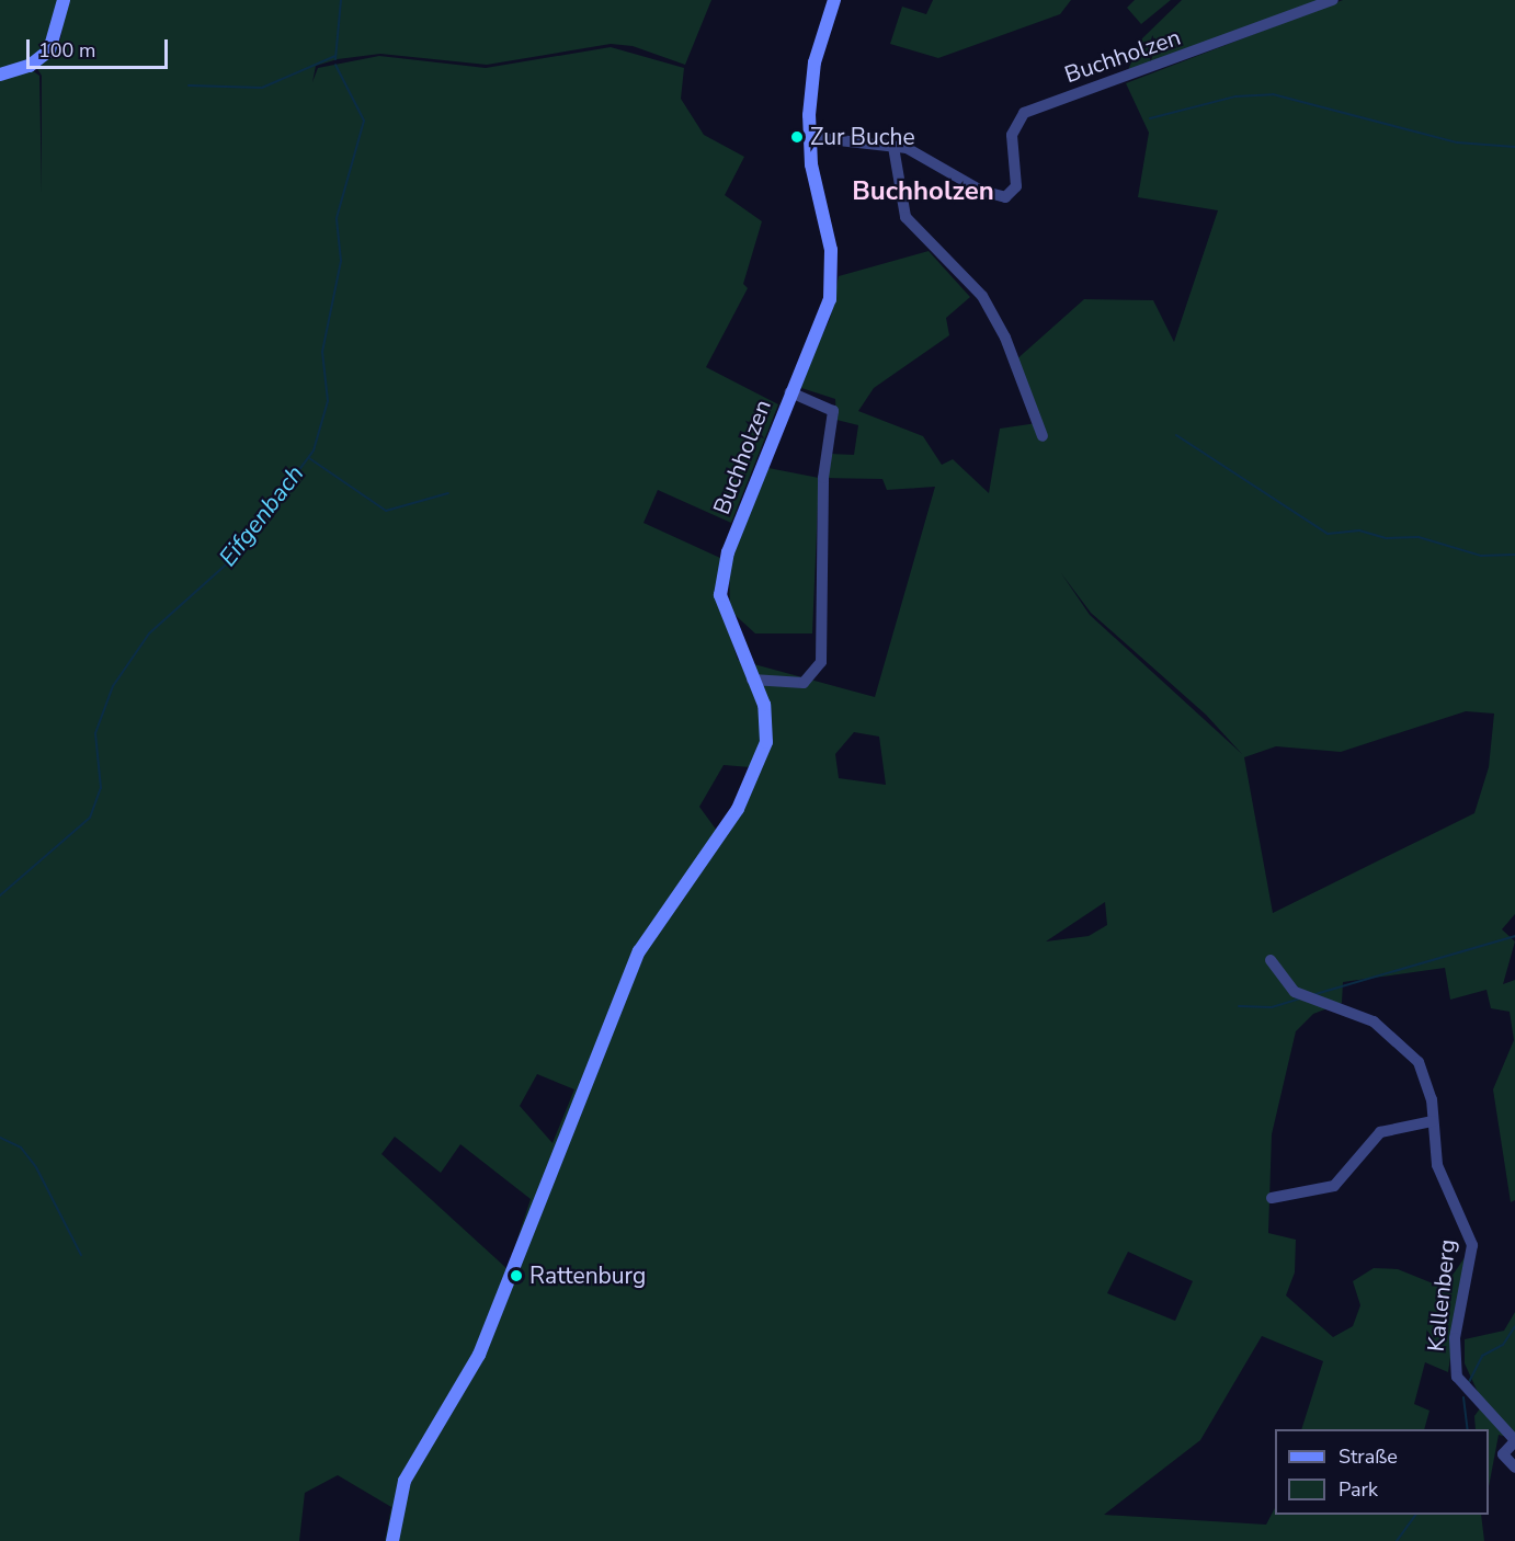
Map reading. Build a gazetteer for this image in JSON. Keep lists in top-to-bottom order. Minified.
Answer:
{"streets":{"street":["Buchholzen","Kallenberg"]},"districts":["Buchholzen"],"water":["Eifgenbach"],"places":["Zur Buche","Rattenburg"],"legend":["Straße","Park"],"scale_bar":"100 m"}
